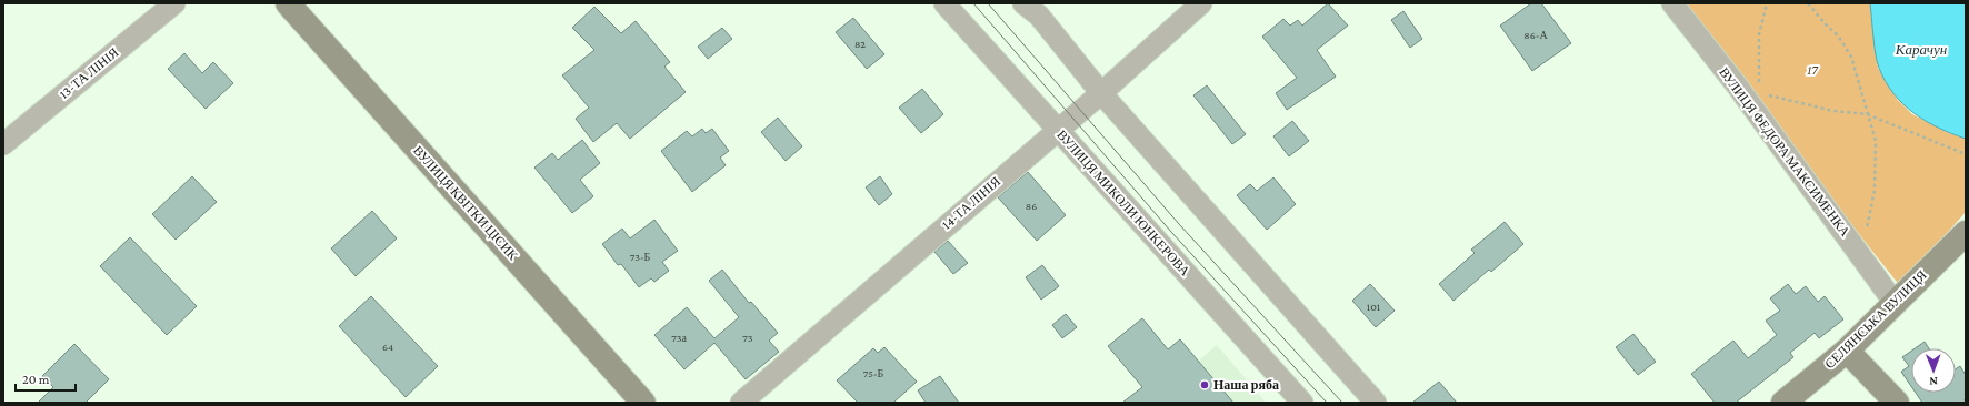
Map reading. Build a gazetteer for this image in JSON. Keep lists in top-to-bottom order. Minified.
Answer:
{"streets":{"street":["13-ТА ЛІНІЯ","ВУЛИЦЯ ФЕДОРА МАКСИМЕНКА","ВУЛИЦЯ КВІТКИ ЦІСИК","14-ТА ЛІНІЯ","ВУЛИЦЯ МИКОЛИ ЮНКЕРОВА","СЕЛЯНСЬКА ВУЛИЦЯ"]},"crossings":[["ВУЛИЦЯ ФЕДОРА МАКСИМЕНКА","СЕЛЯНСЬКА ВУЛИЦЯ"],["14-ТА ЛІНІЯ","ВУЛИЦЯ МИКОЛИ ЮНКЕРОВА"]],"water":["Карачун"],"parks":["17"],"places":["Наша ряба"],"house_numbers":["86-А","82","86","73-Б","101","73а","73","64","75-Б"],"scale_bar":"20 m","north":"bottom"}
